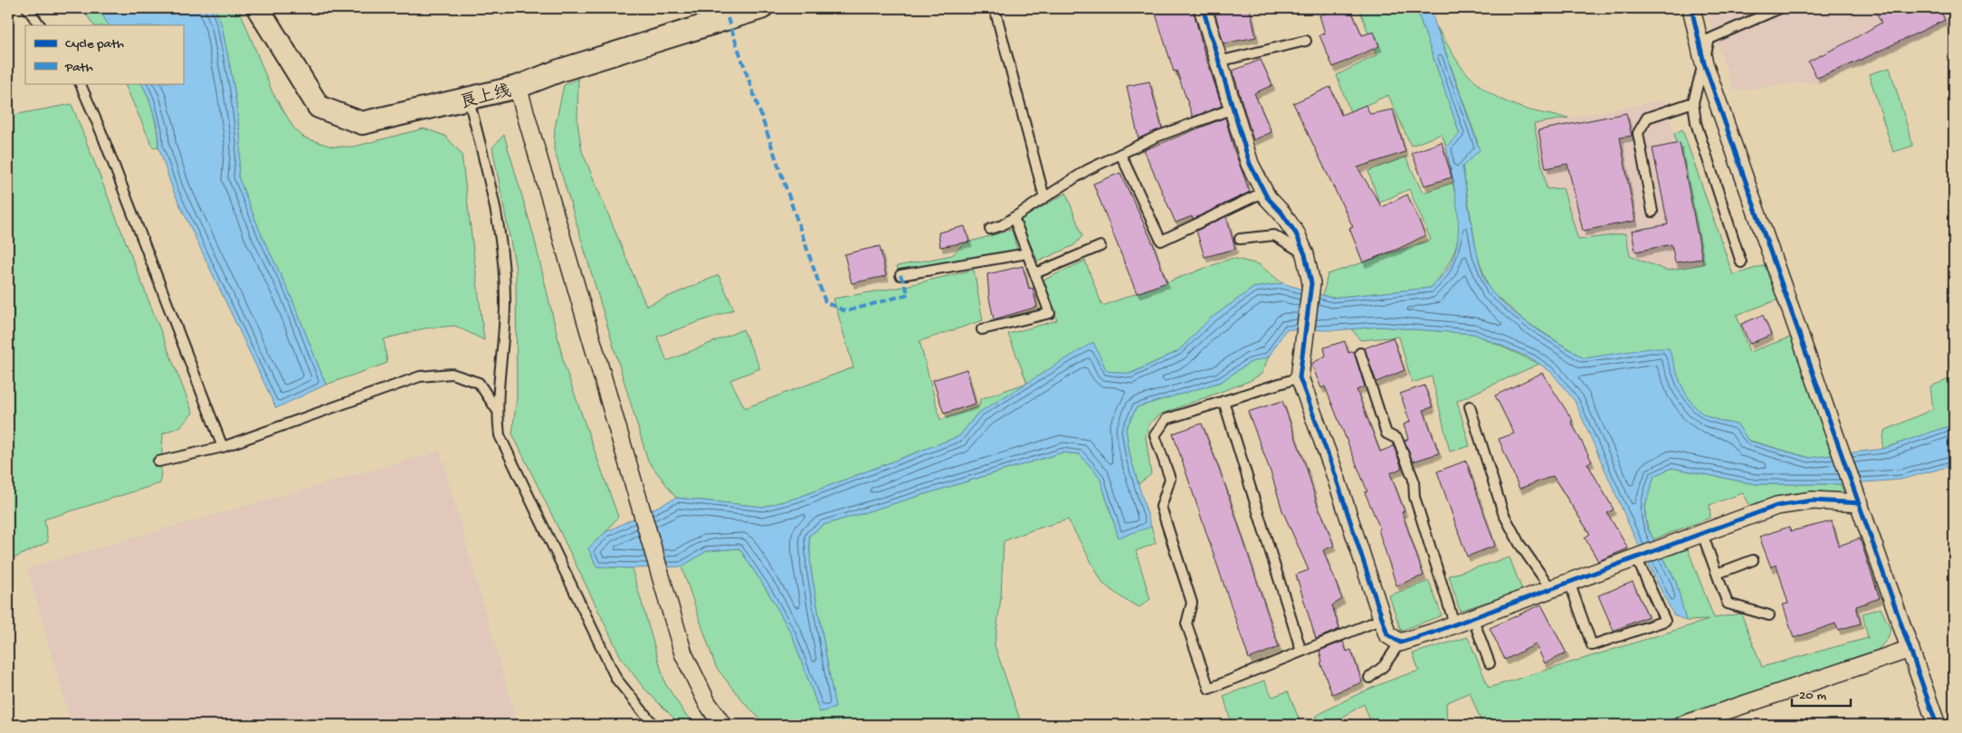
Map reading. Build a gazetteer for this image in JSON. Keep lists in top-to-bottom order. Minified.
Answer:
{"streets":{"street":["良上线"]},"legend":["Cycle path","Path"],"scale_bar":"20 m"}
